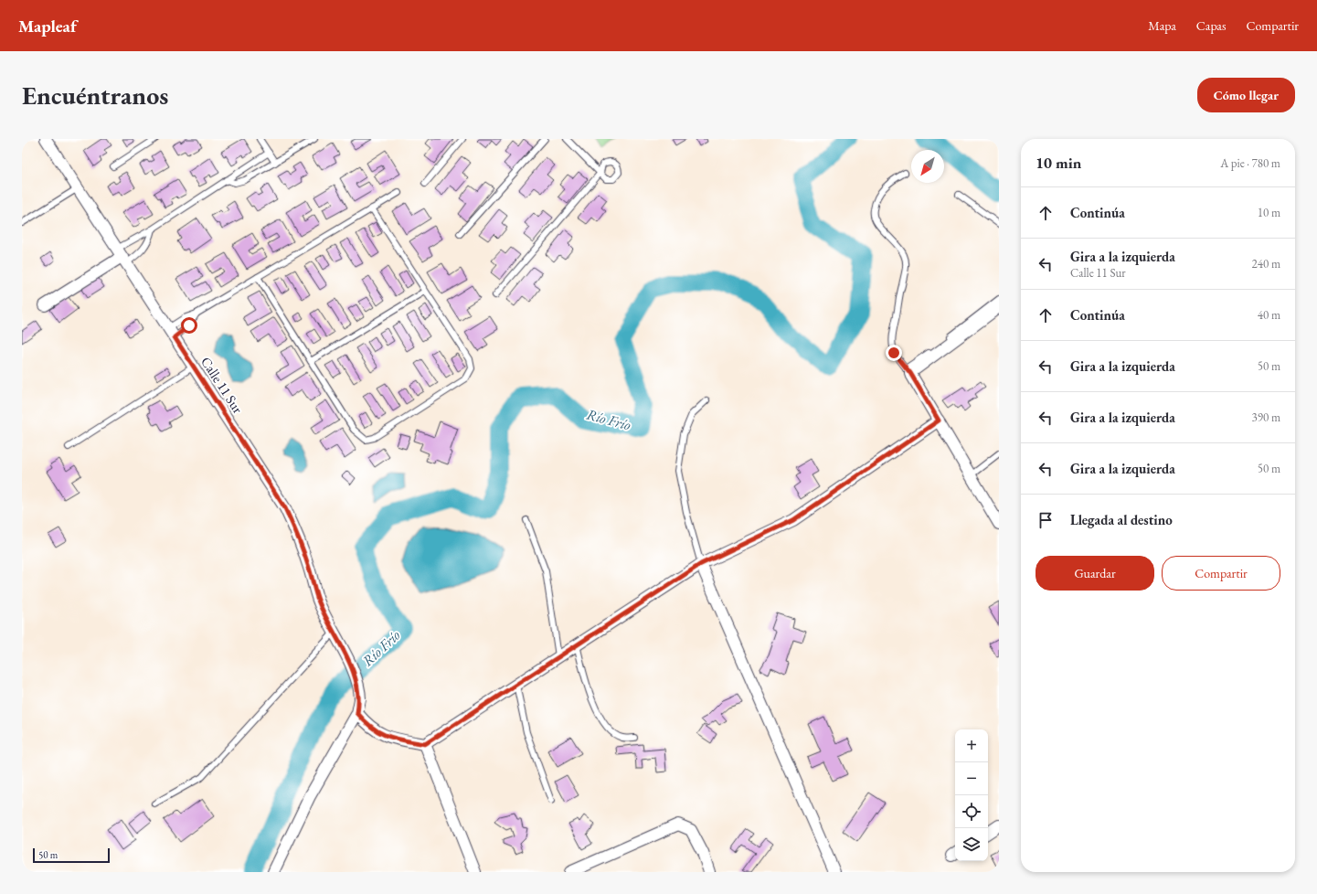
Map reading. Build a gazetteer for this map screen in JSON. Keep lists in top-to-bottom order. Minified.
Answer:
{"streets":{"street":["Calle 11 Sur"]},"water":["Río Frío"],"scale_bar":"50 m","north":"bottom left","page":{"header":"Mapleaf","nav":["Mapa","Capas","Compartir"],"buttons":["Cómo llegar",["Guardar","Compartir"]],"title":"Encuéntranos","heading":["10 min","A pie · 780 m"],"list":[["Continúa","10 m"],["Gira a la izquierda","Calle 11 Sur","240 m"],["Continúa","40 m"],["Gira a la izquierda","50 m"],["Gira a la izquierda","390 m"],["Gira a la izquierda","50 m"],"Llegada al destino"],"map_buttons":["+","−"],"scale":"50 m"}}
